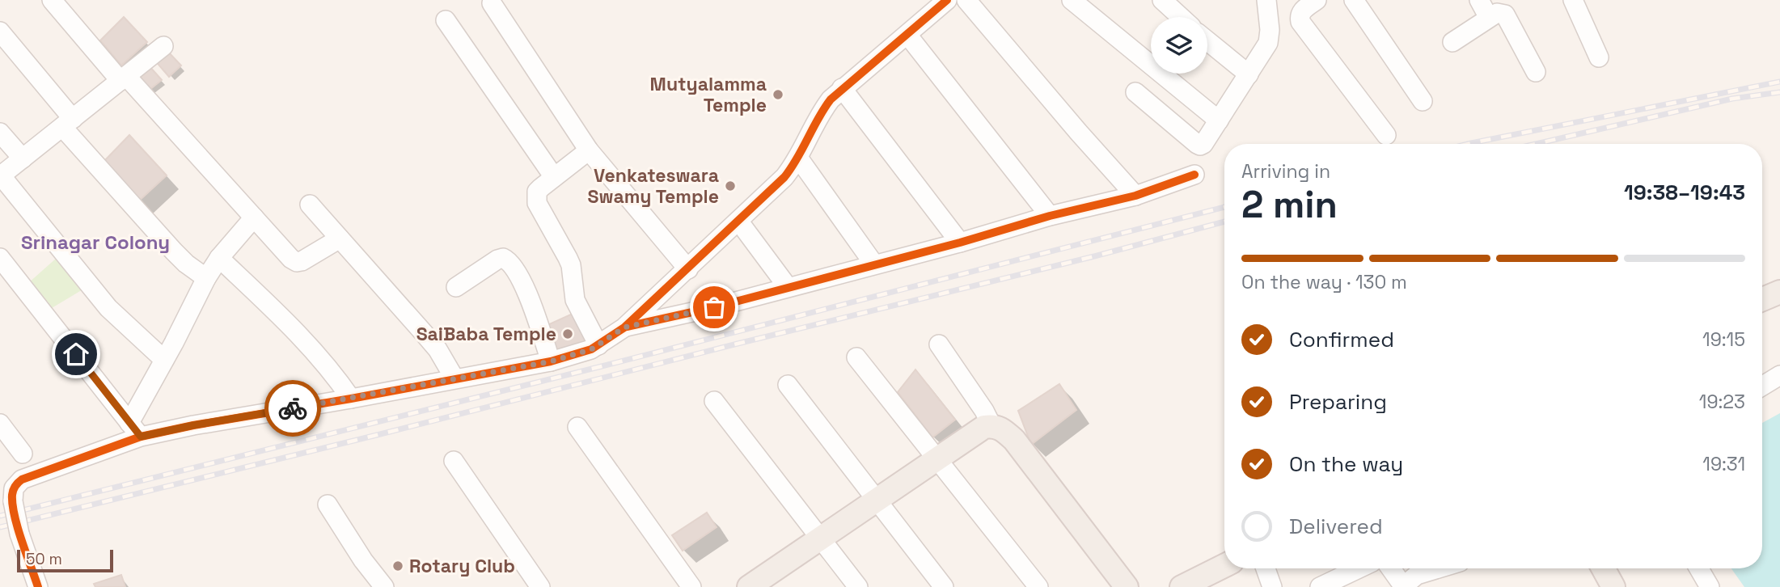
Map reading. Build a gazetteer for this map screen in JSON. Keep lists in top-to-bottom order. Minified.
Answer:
{"districts":["Srinagar Colony"],"places":["Mutyalamma Temple","Venkateswara Swamy Temple","SaiBaba Temple","Rotary Club"],"scale_bar":"50 m","page":{"heading":["2 min","Arriving in","19:38–19:43"],"bar":"On the way · 130 m","list":[["Confirmed","19:15"],["Preparing","19:23"],["On the way","19:31"],"Delivered"],"scale":"50 m"}}
